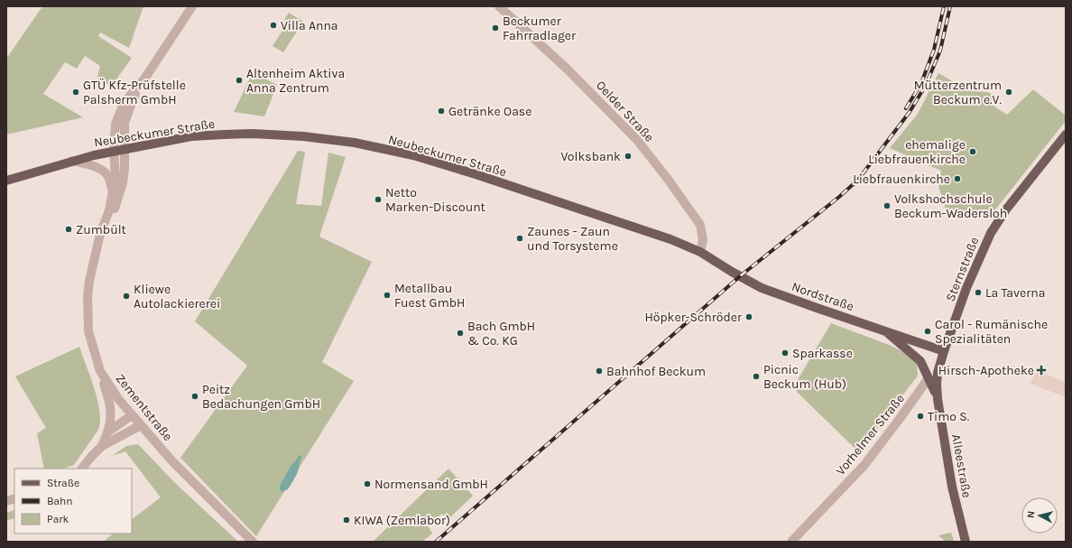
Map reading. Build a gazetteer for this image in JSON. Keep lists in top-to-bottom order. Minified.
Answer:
{"streets":{"main road":["Neubeckumer Straße","Sternstraße","Nordstraße","Vorhelmer Straße","Alleestraße"],"street":["Oelder Straße","Zementstraße"]},"crossings":[["Oelder Straße","Neubeckumer Straße"],["Oelder Straße","Nordstraße"],["Neubeckumer Straße","Nordstraße"],["Neubeckumer Straße","Zementstraße"],["Sternstraße","Nordstraße"],["Sternstraße","Vorhelmer Straße"],["Sternstraße","Alleestraße"],["Nordstraße","Vorhelmer Straße"],["Nordstraße","Alleestraße"],["Vorhelmer Straße","Alleestraße"]],"places":{"other":["Villa Anna","Beckumer Fahrradlager","Altenheim Aktiva Anna Zentrum","GTÜ Kfz-Prüfstelle Palsherm GmbH","Mütterzentrum Beckum e.V.","Getränke Oase","ehemalige Liebfrauenkirche","Volksbank","Liebfrauenkirche","Netto Marken-Discount","Volkshochschule Beckum-Wadersloh","Zumbült","Zaunes - Zaun und Torsysteme","La Taverna","Metallbau Fuest GmbH","Kliewe Autolackiererei","Höpker-Schröder","Carol - Rumänische Spezialitäten","Bach GmbH & Co. KG","Sparkasse","Bahnhof Beckum","Picnic Beckum (Hub)","Peitz Bedachungen GmbH","Timo S.","Normensand GmbH","KIWA (Zemlabor)"],"health":["Hirsch-Apotheke"]},"legend":["Straße","Bahn","Park"],"north":"left"}
